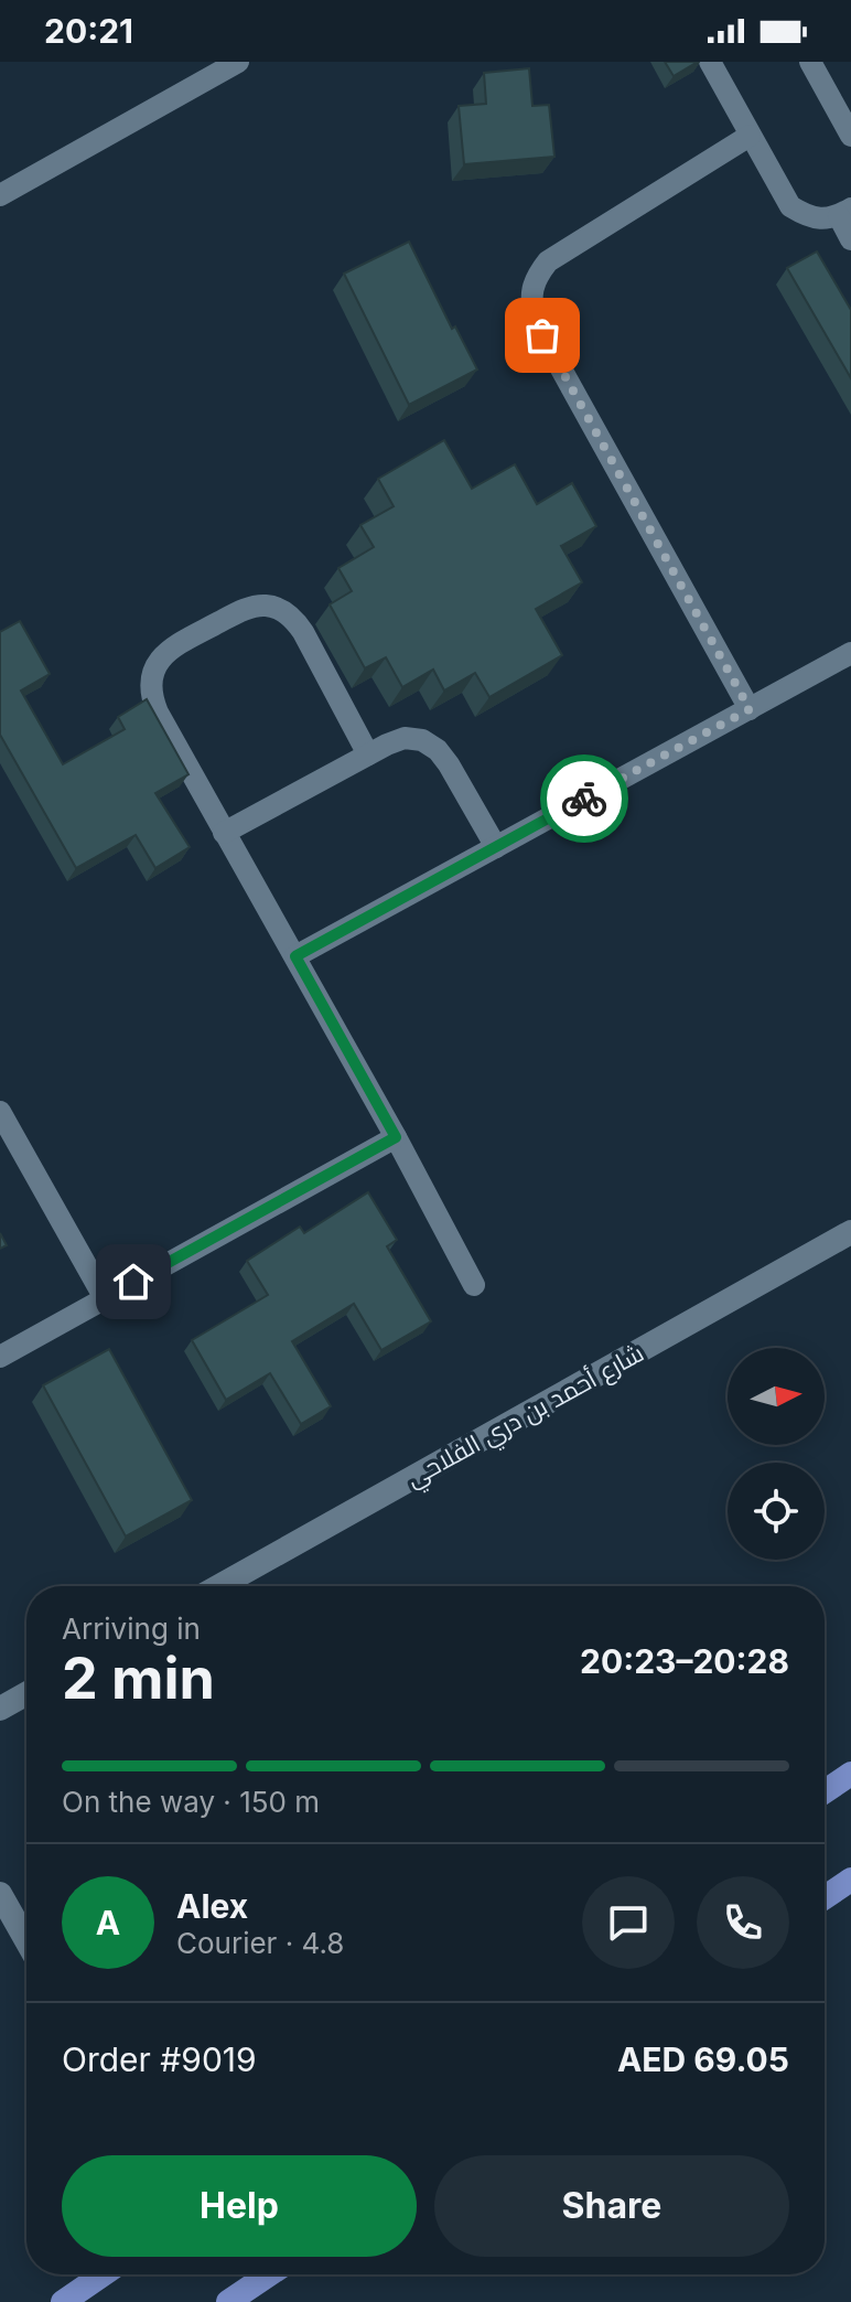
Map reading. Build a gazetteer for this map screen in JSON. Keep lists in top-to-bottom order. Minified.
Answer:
{"streets":{"street":["شارع أحمد بن دري الفلاحي"]},"north":"right","page":{"status":"20:21","heading":["2 min","Arriving in","20:23–20:28"],"panel":["Alex","Courier · 4.8","Order #9019","AED 69.05"],"bar":"On the way · 150 m","round":"A","buttons":["Help","Share"]}}
